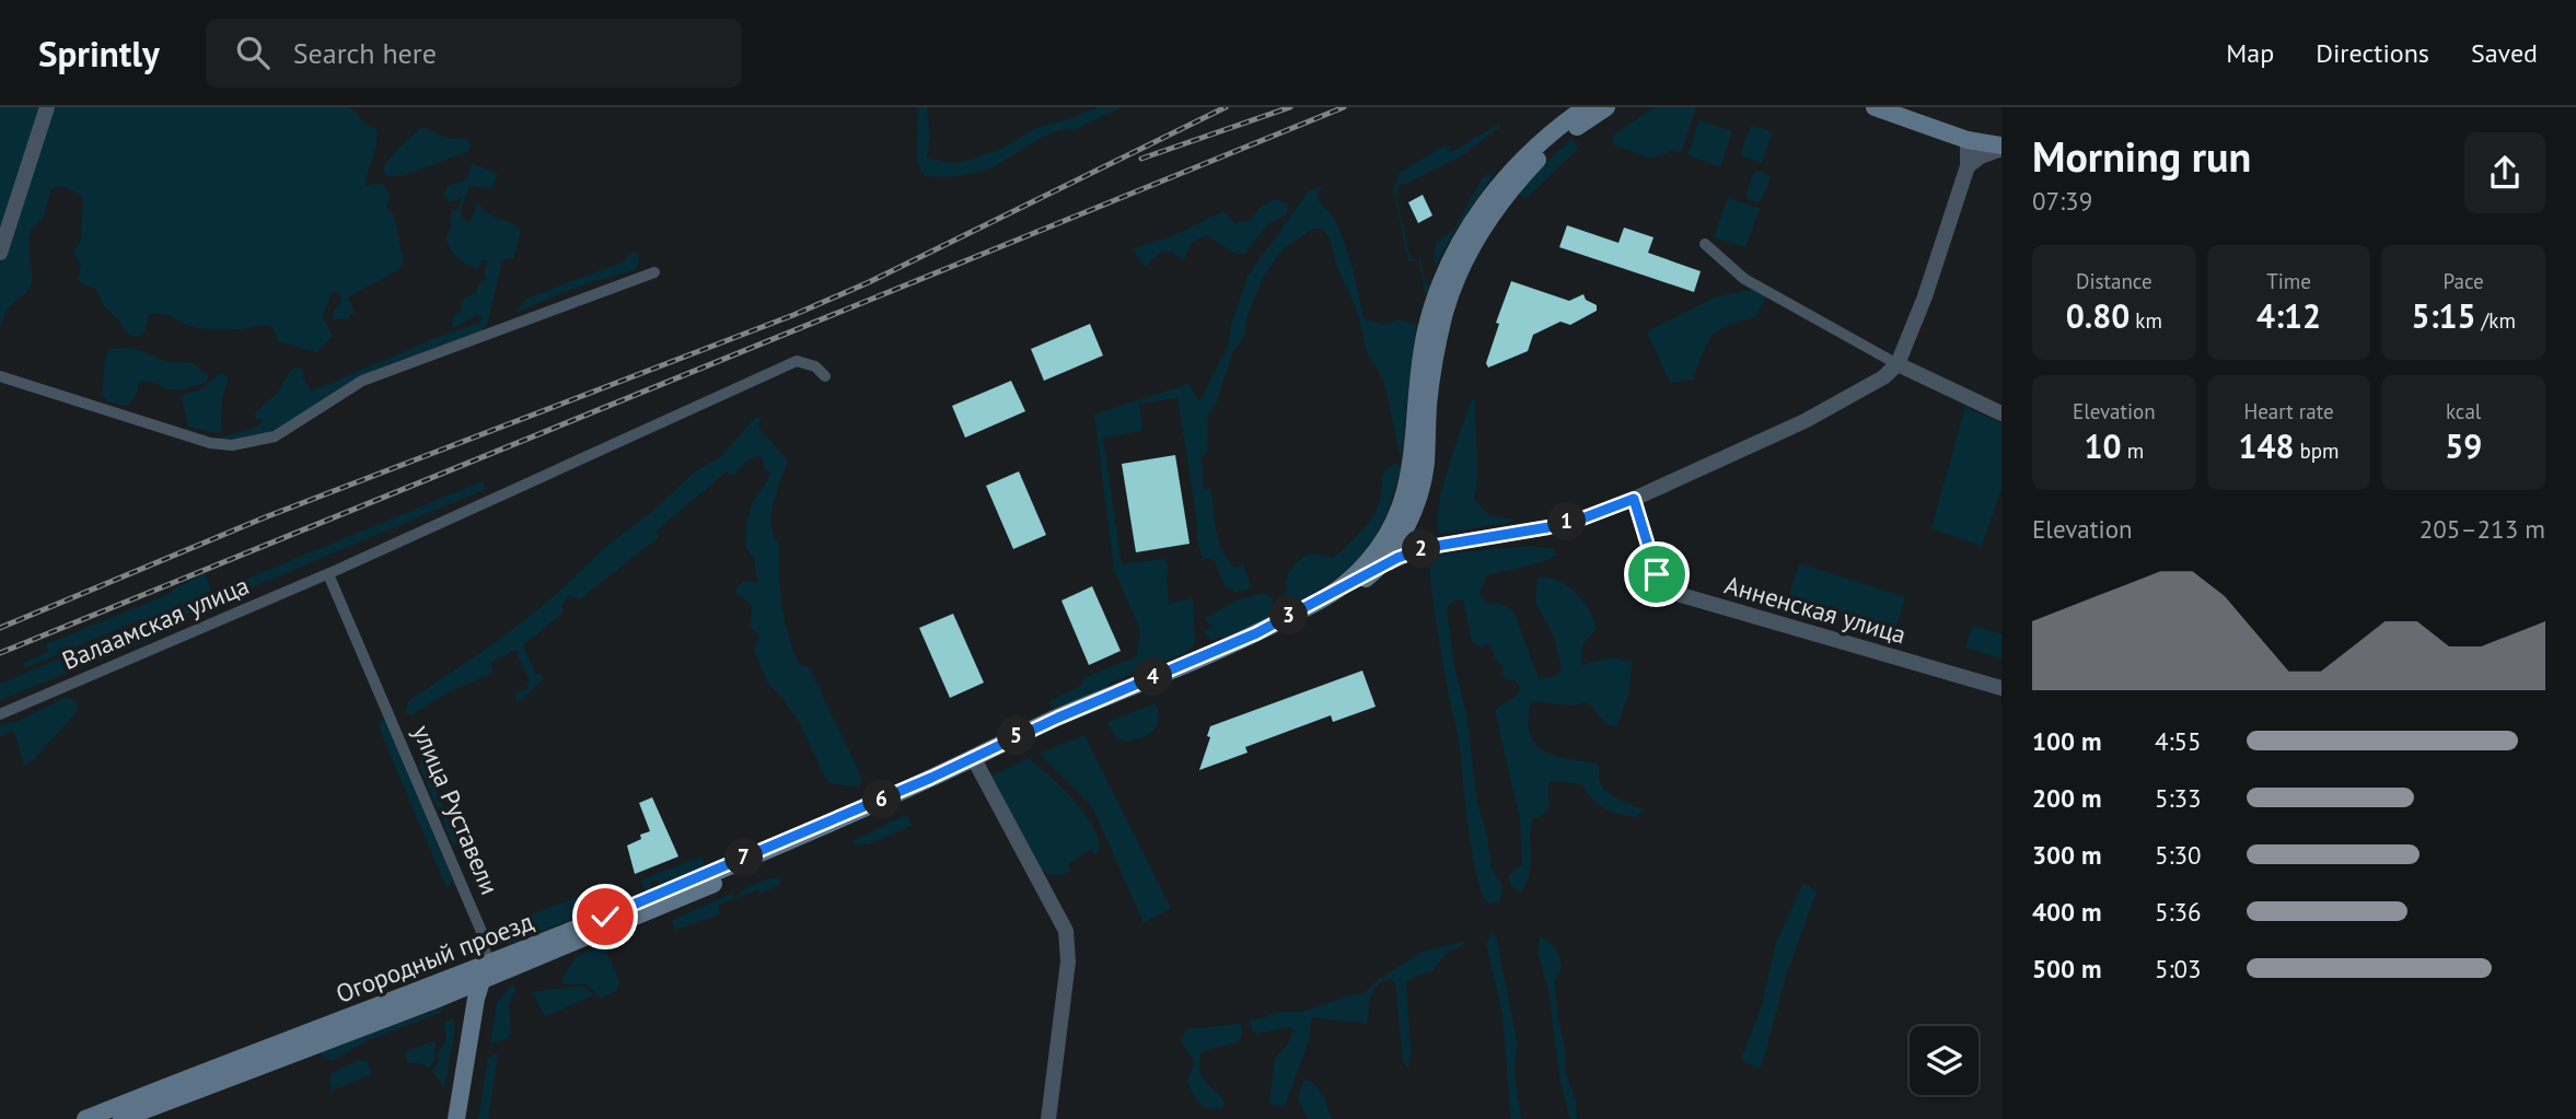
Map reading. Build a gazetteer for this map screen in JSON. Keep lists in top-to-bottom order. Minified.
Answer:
{"streets":{"main road":["улица Руставели","Огородный проезд"],"street":["Анненская улица","Валаамская улица"]},"crossings":[["Валаамская улица","улица Руставели"],["улица Руставели","Огородный проезд"]],"page":{"header":"Sprintly","search":"Search here","nav":["Map","Directions","Saved"],"heading":["Morning run","07:39"],"stats":[["Distance","0.80 km"],["Time","4:12"],["Pace","5:15 /km"],["Elevation","10 m"],["Heart rate","148 bpm"],["kcal","59"]],"chart":["Elevation","205–213 m"],"pins":["1","2","3","4","5","6","7"],"list":[{"name":"100 m","note":"4:55"},{"name":"200 m","note":"5:33"},{"name":"300 m","note":"5:30"},{"name":"400 m","note":"5:36"},{"name":"500 m","note":"5:03"}]}}
